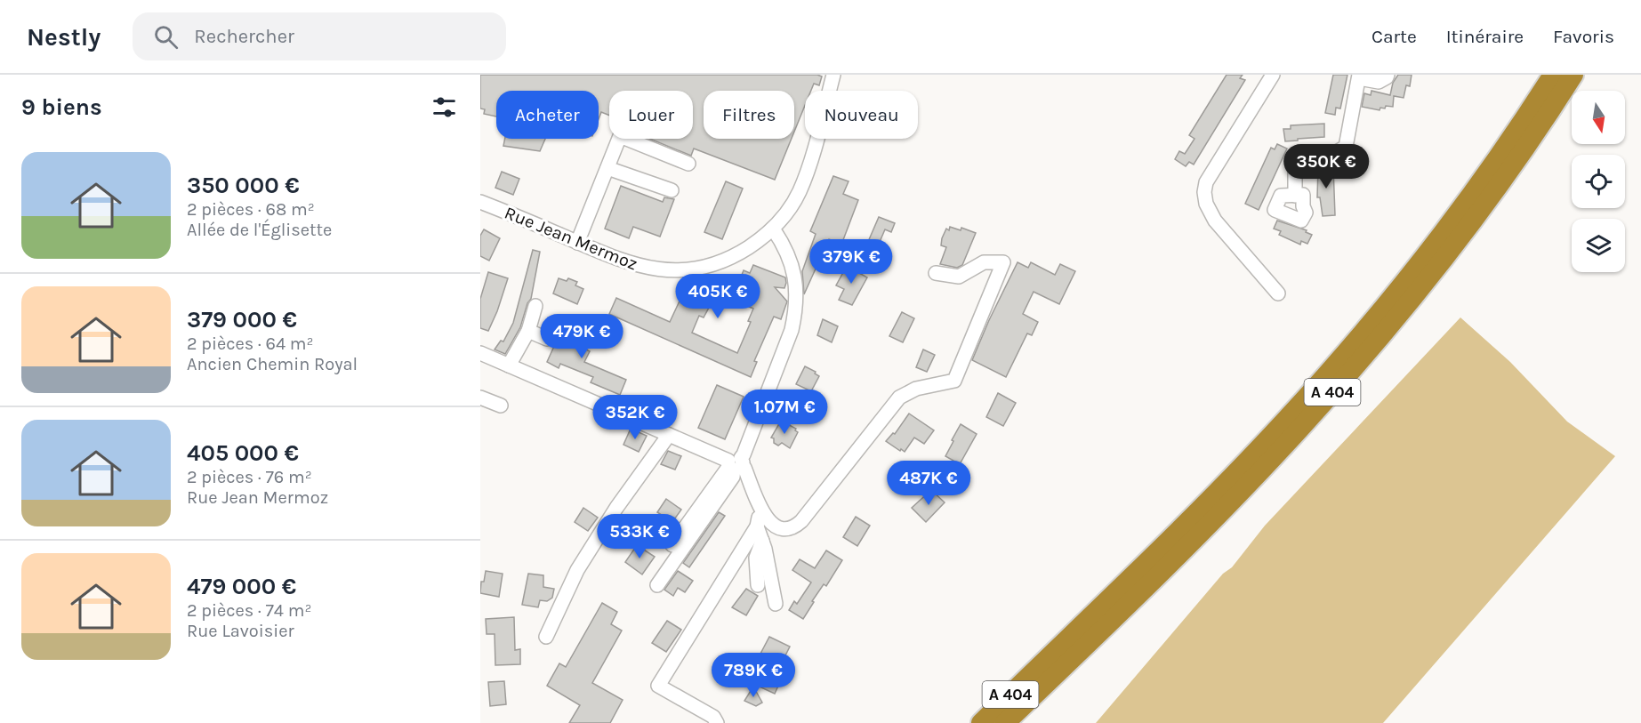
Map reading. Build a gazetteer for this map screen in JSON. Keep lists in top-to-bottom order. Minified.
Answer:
{"streets":{"highway":["A 404"],"street":["Rue Jean Mermoz"]},"north":"bottom","page":{"header":"Nestly","search":"Rechercher","nav":["Carte","Itinéraire","Favoris"],"heading":"9 biens","chip":["Acheter","Louer","Filtres","Nouveau"],"list":[{"name":"350 000 €","note":"2 pièces · 68 m² · Allée de l'Églisette"},{"name":"379 000 €","note":"2 pièces · 64 m² · Ancien Chemin Royal"},{"name":"405 000 €","note":"2 pièces · 76 m² · Rue Jean Mermoz"},{"name":"479 000 €","note":"2 pièces · 74 m² · Rue Lavoisier"}],"price":["350K €","379K €","405K €","479K €","1.07M €","352K €","487K €","533K €","789K €"]}}
